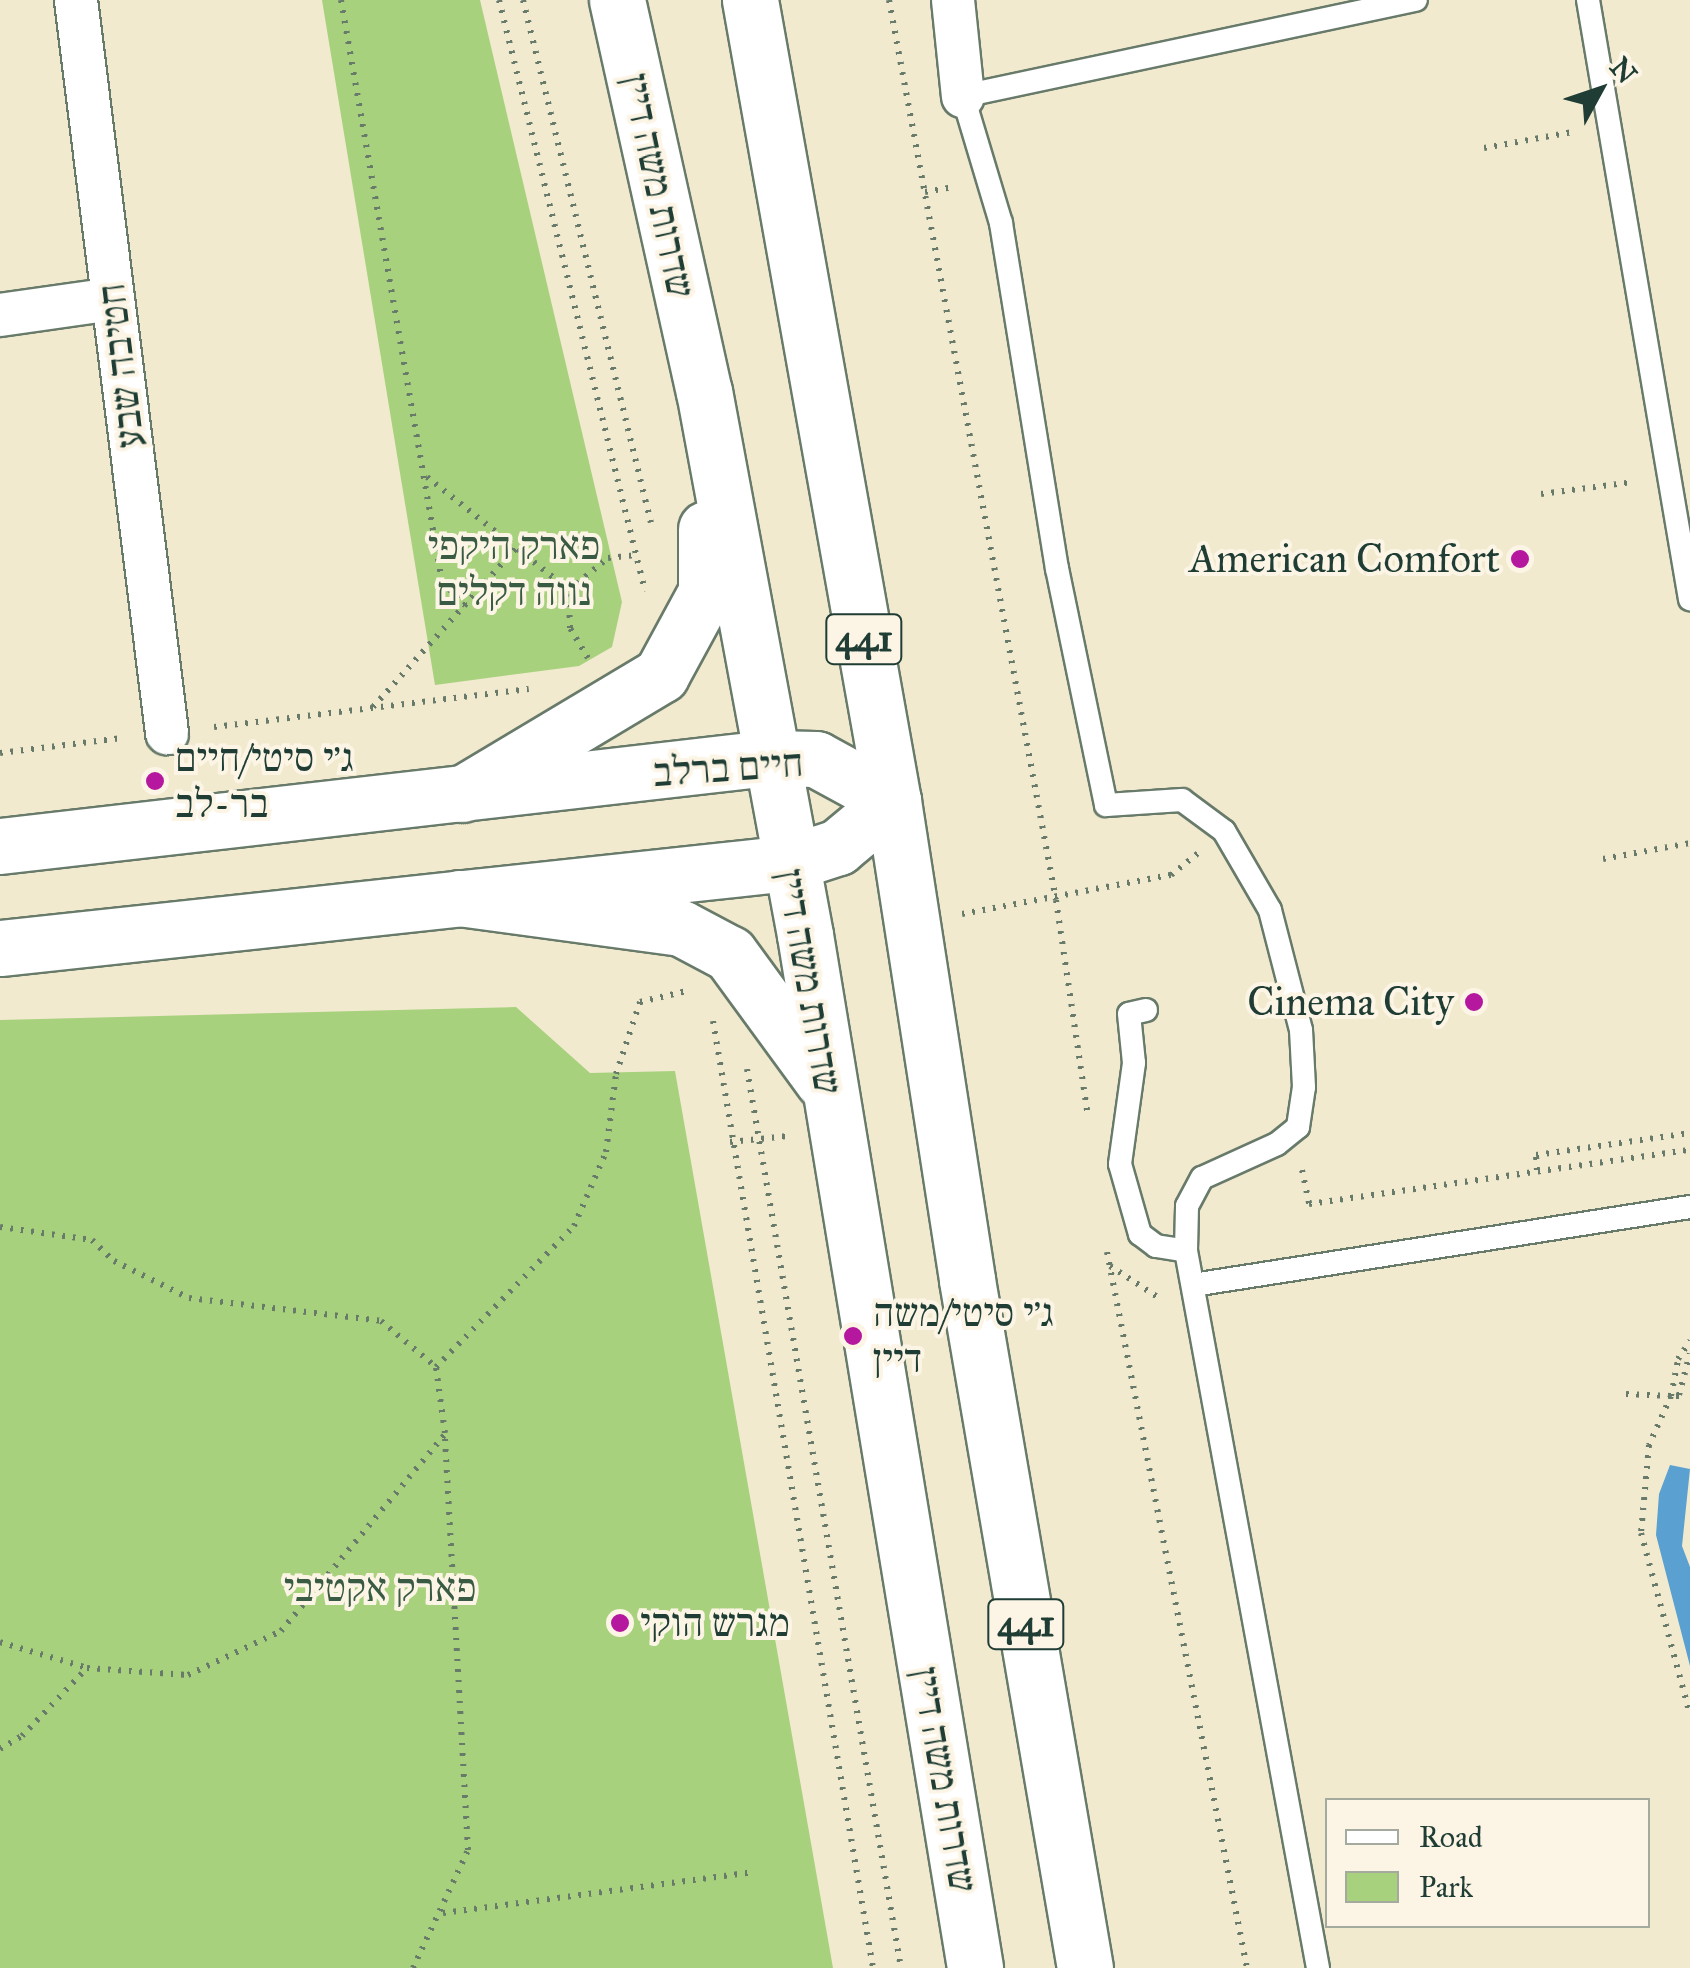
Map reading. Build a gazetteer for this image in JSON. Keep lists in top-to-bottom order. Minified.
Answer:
{"streets":{"main road":["שדרות משה דיין","441","חיים ברלב"],"street":["חטיבה שבע"]},"crossings":[["שדרות משה דיין","חיים ברלב"],["441","חיים ברלב"]],"parks":["פארק היקפי נווה דקלים","פארק אקטיבי"],"places":["American Comfort","ג׳י סיטי/חיים בר-לב","Cinema City","ג׳י סיטי/משה דיין","מגרש הוקי"],"legend":["Road","Park"],"north":"top right"}
